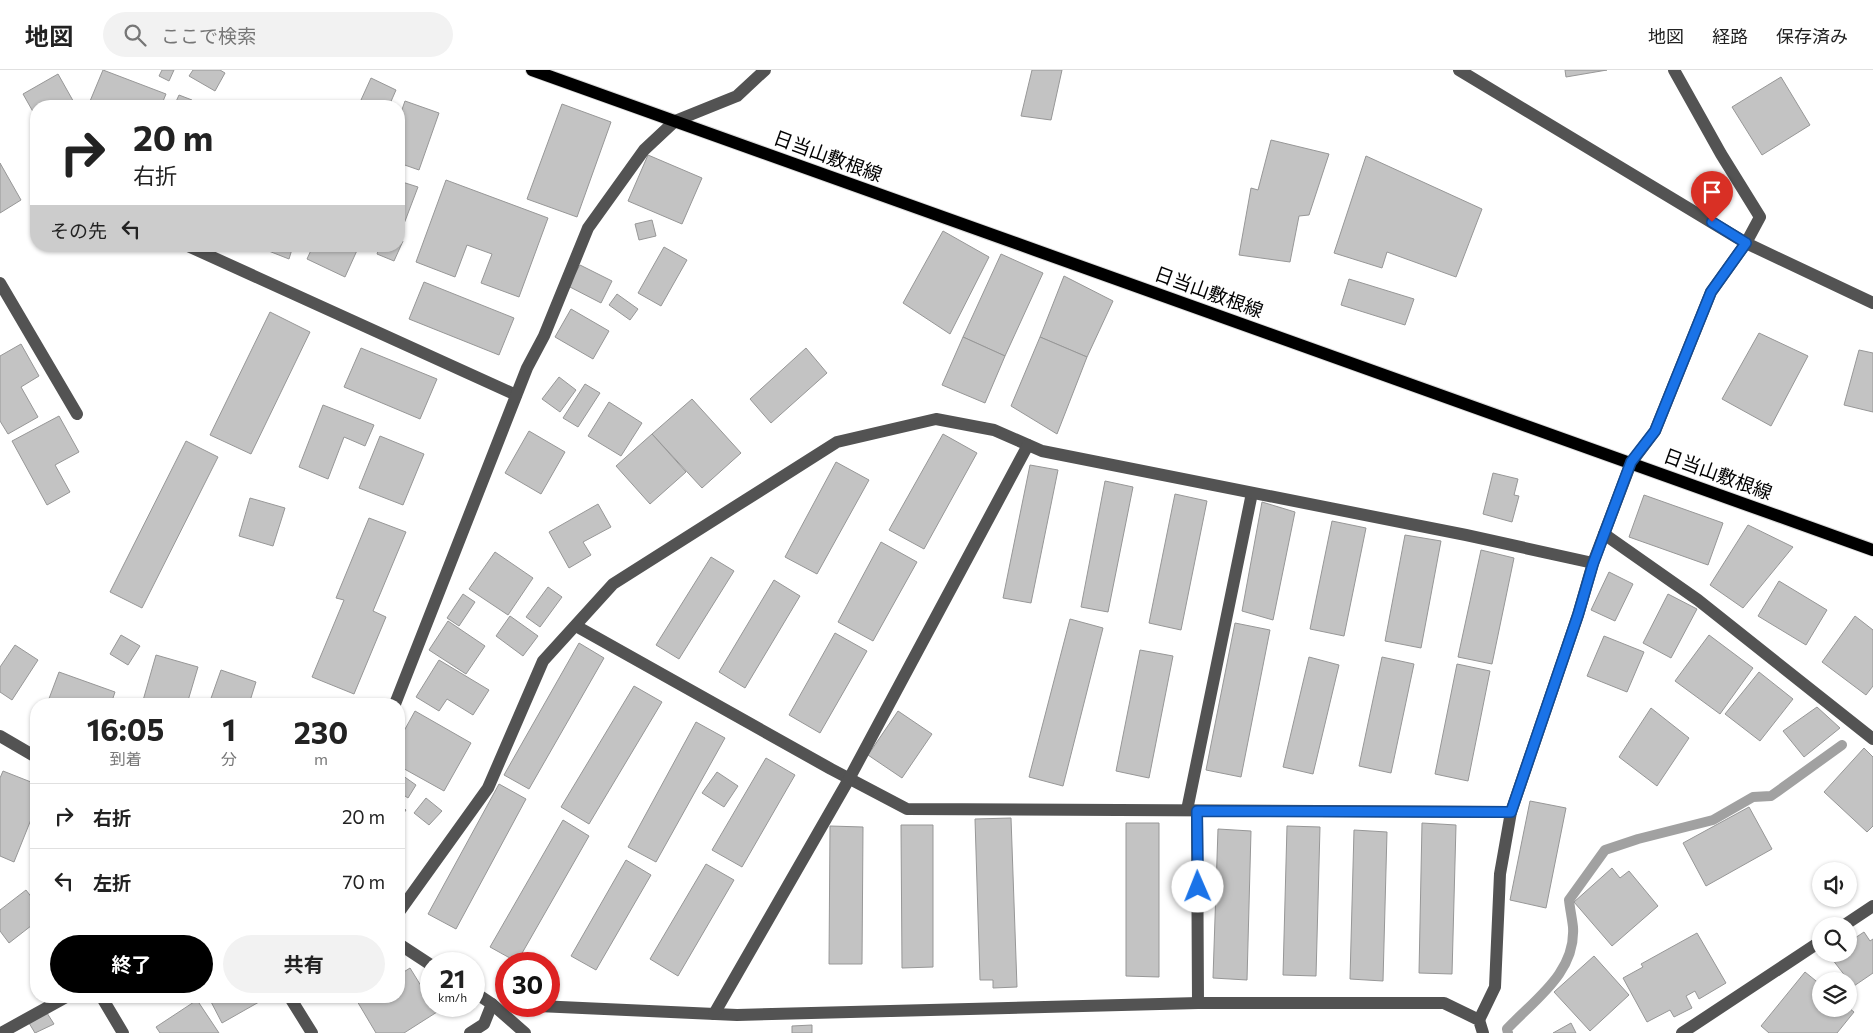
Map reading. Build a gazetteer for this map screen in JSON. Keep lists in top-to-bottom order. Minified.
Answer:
{"streets":{"main road":["日当山敷根線"]},"page":{"header":"地図","search":"ここで検索","nav":["地図","経路","保存済み"],"turn":["20 m","右折"],"then":"その先","eta":["16:05","到着","1","分","230","m"],"list":[{"name":"右折","value":"20 m"},{"name":"左折","value":"70 m"}],"buttons":["終了","共有"],"speed":"21 km/h","limit":"30"}}
